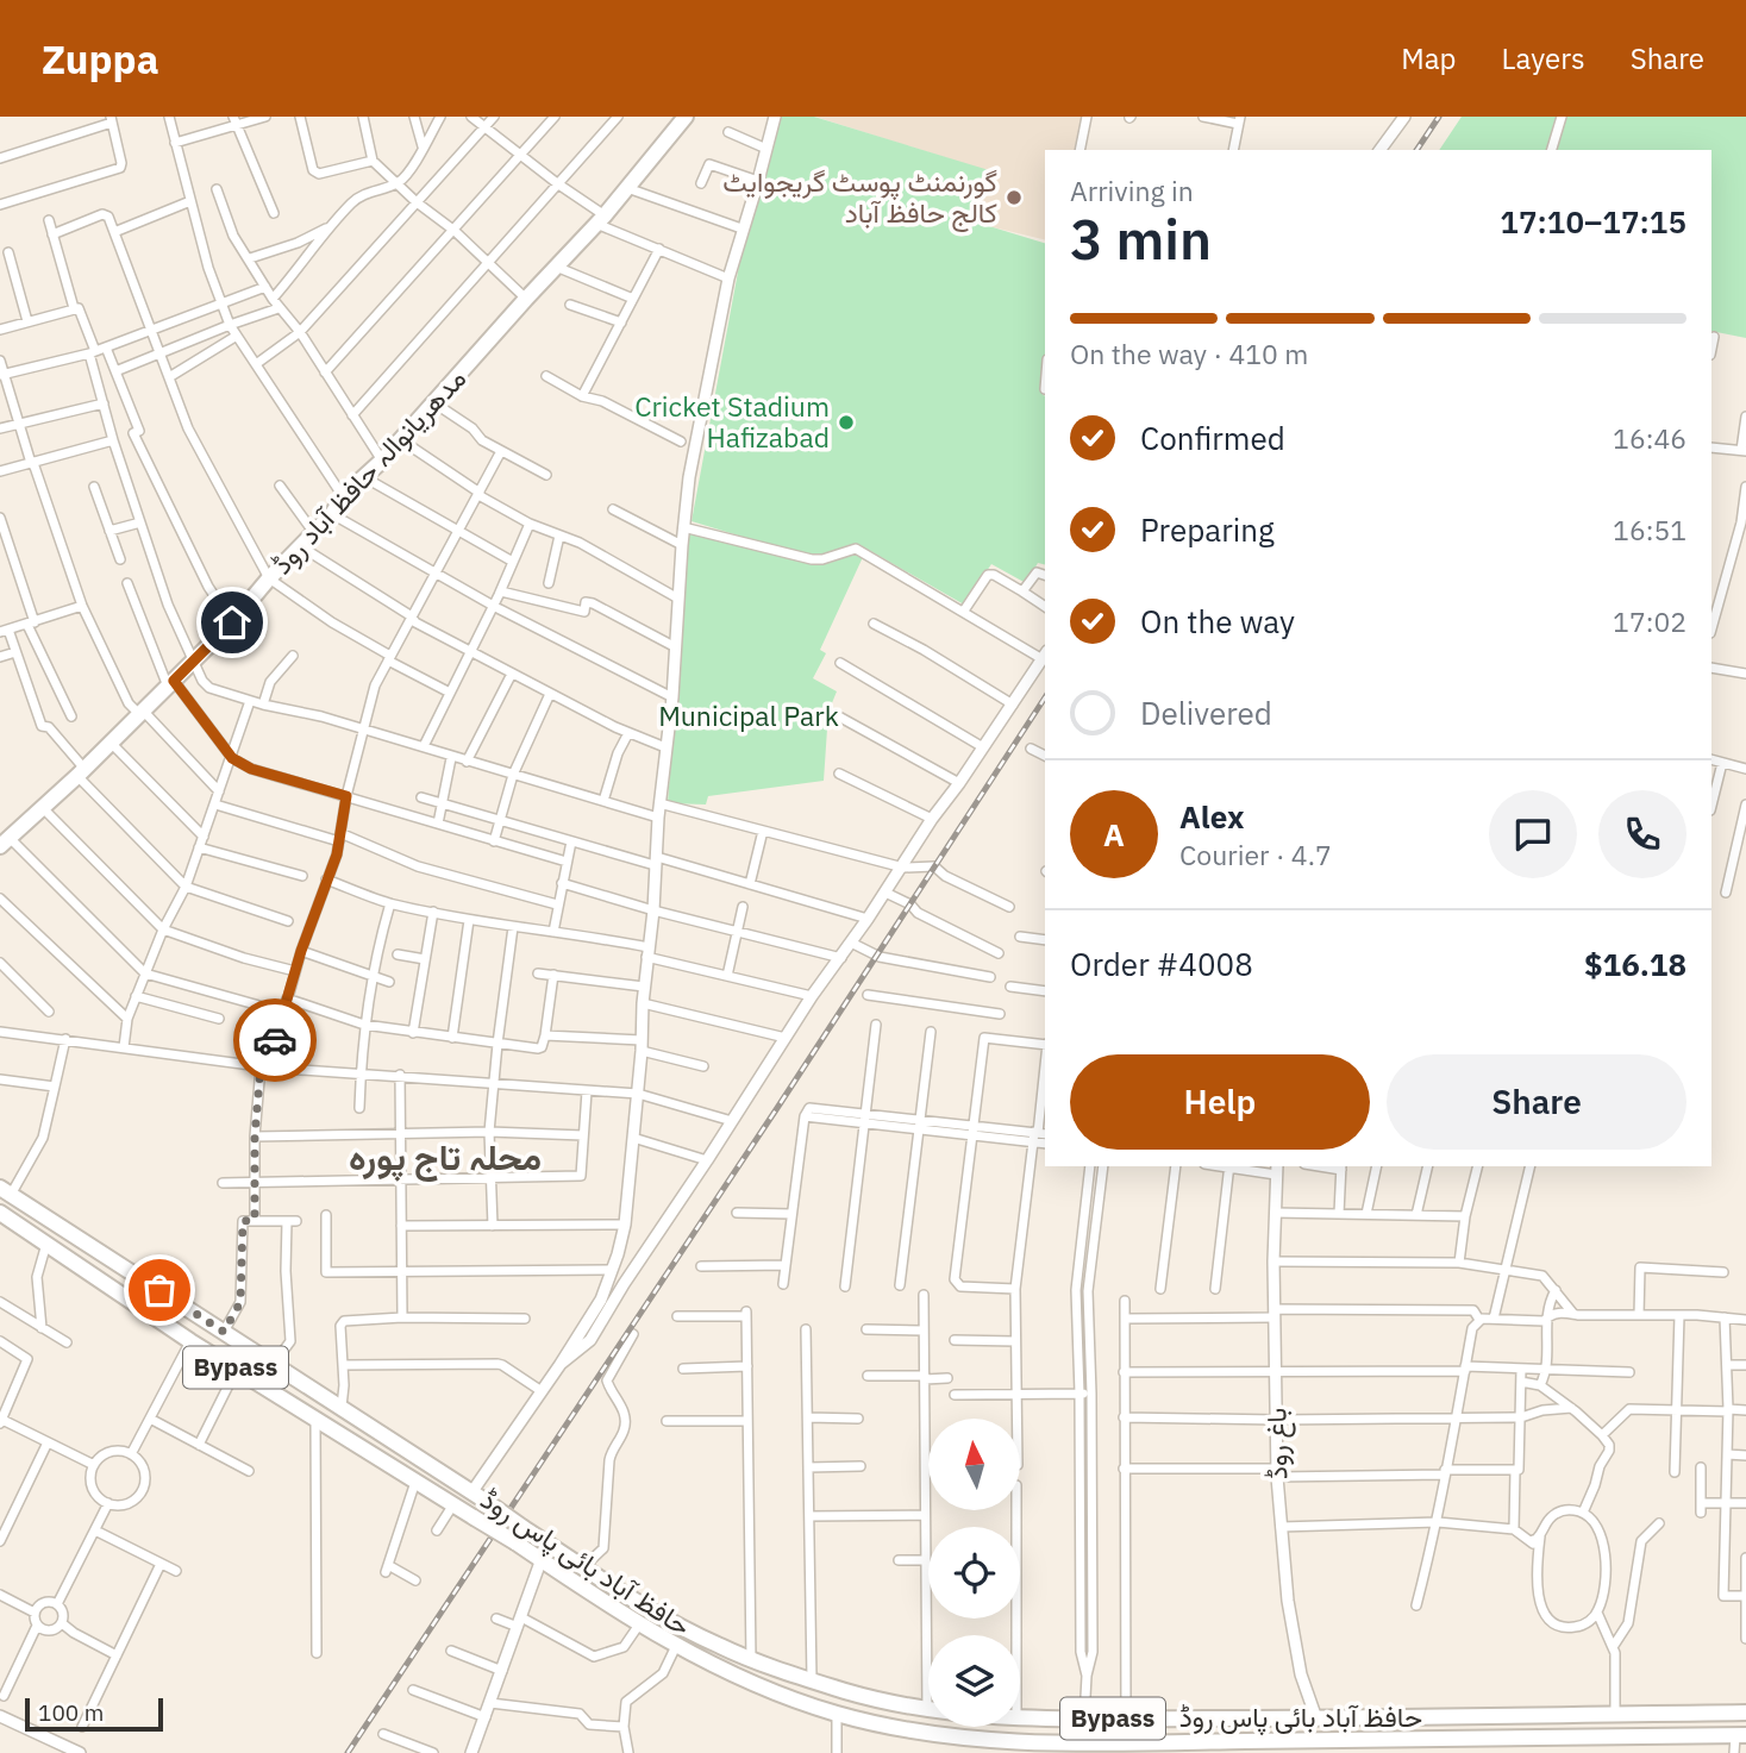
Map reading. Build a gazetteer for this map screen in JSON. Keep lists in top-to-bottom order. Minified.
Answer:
{"streets":{"main road":["مدھریانوالہ حافظ آباد روڈ","Bypass","حافظ آباد بائی پاس روڈ"],"street":["باغ روڈ"]},"crossings":[["باغ روڈ","حافظ آباد بائی پاس روڈ"]],"districts":["محلہ تاج پورہ"],"parks":["Municipal Park"],"places":["گورنمنٹ پوسٹ گریجوایٹ کالج حافظ آباد","Cricket Stadium Hafizabad"],"scale_bar":"100 m","north":"top","page":{"header":"Zuppa","nav":["Map","Layers","Share"],"heading":["3 min","Arriving in","17:10–17:15"],"panel":["Alex","Courier · 4.7","Order #4008","$16.18"],"bar":"On the way · 410 m","list":[["Confirmed","16:46"],["Preparing","16:51"],["On the way","17:02"],"Delivered"],"round":"A","buttons":["Help","Share"],"scale":"100 m"}}
